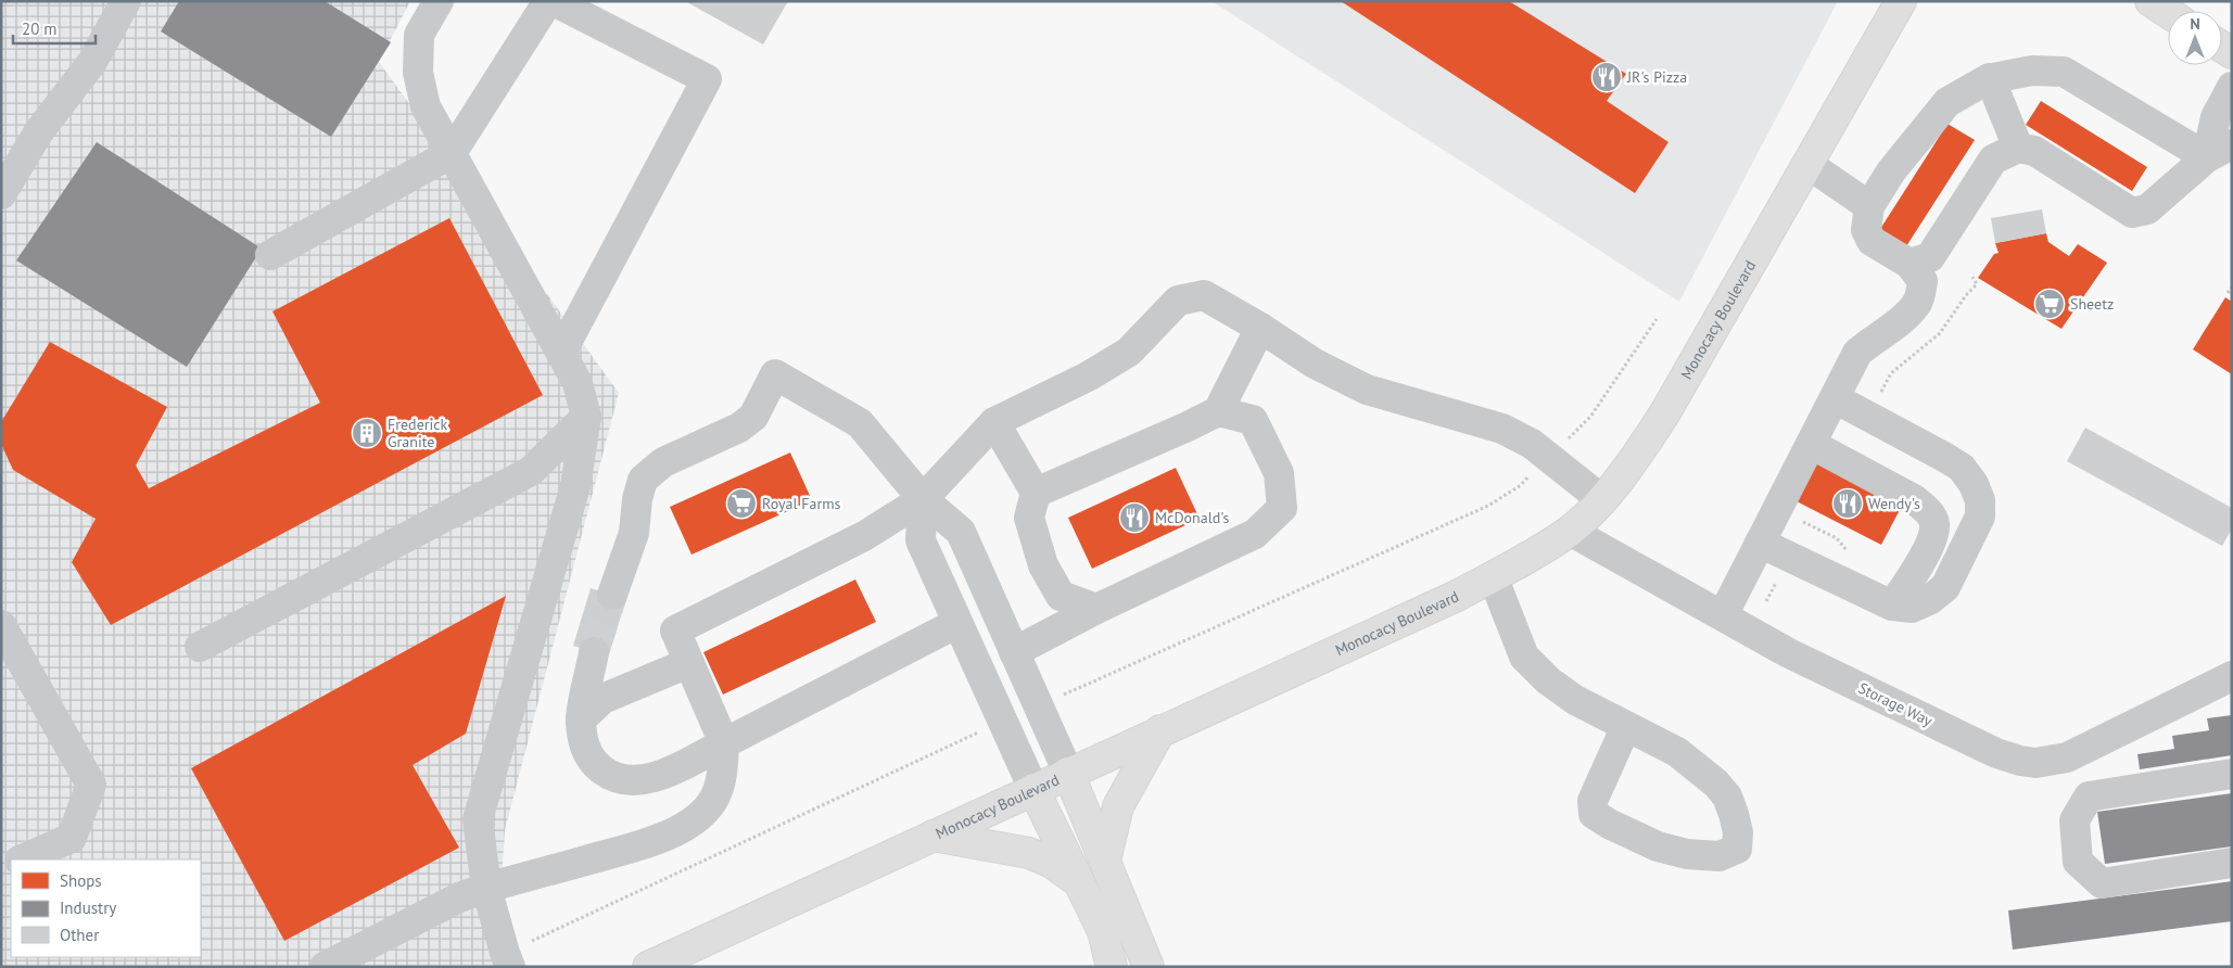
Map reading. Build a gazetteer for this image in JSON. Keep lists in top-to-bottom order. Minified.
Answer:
{"streets":{"main road":["Monocacy Boulevard"],"street":["Storage Way"]},"crossings":[["Monocacy Boulevard","Storage Way"]],"places":{"restaurant":["JR's Pizza","Wendy's","McDonald's"],"supermarket":["Sheetz","Royal Farms"],"building":["Frederick Granite"]},"legend":["Shops","Industry","Other"],"scale_bar":"20 m","north":"top"}
